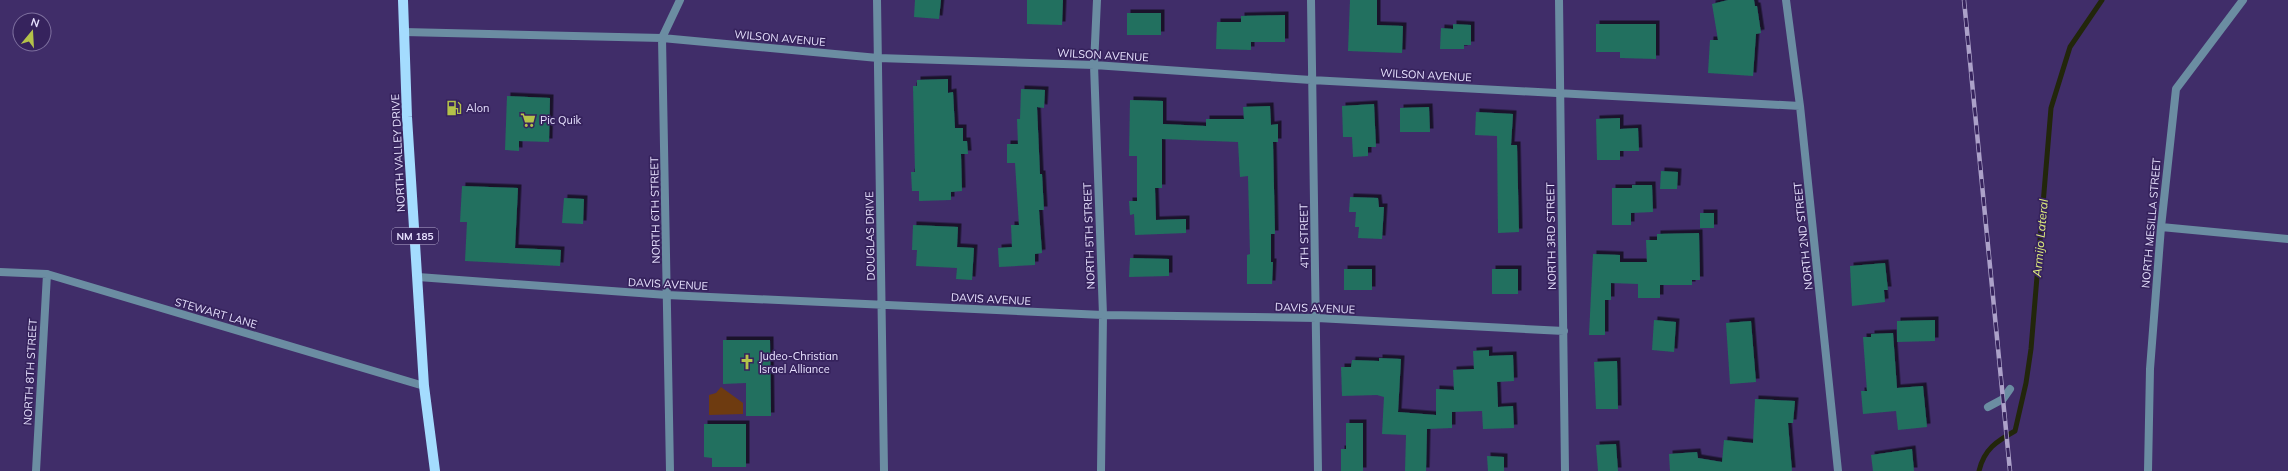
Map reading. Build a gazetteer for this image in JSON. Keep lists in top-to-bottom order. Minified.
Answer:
{"streets":{"main road":["NORTH VALLEY DRIVE","NM 185"],"street":["WILSON AVENUE","NORTH 6TH STREET","NORTH MESILLA STREET","DOUGLAS DRIVE","NORTH 5TH STREET","4TH STREET","NORTH 3RD STREET","NORTH 2ND STREET","DAVIS AVENUE","STEWART LANE","NORTH 8TH STREET"]},"crossings":[["WILSON AVENUE","NORTH VALLEY DRIVE"],["WILSON AVENUE","NORTH 6TH STREET"],["WILSON AVENUE","DOUGLAS DRIVE"],["WILSON AVENUE","NORTH 5TH STREET"],["WILSON AVENUE","4TH STREET"],["WILSON AVENUE","NORTH 3RD STREET"],["WILSON AVENUE","NORTH 2ND STREET"],["NORTH VALLEY DRIVE","DAVIS AVENUE"],["NORTH VALLEY DRIVE","STEWART LANE"],["NORTH 6TH STREET","DAVIS AVENUE"],["DOUGLAS DRIVE","DAVIS AVENUE"],["NORTH 5TH STREET","DAVIS AVENUE"],["4TH STREET","DAVIS AVENUE"],["NORTH 3RD STREET","DAVIS AVENUE"],["STEWART LANE","NORTH 8TH STREET"]],"water":["Armijo Lateral"],"places":{"fuel station":["Alon"],"supermarket":["Pic Quik"],"church":["Judeo-Christian Israel Alliance"]},"north":"top"}
